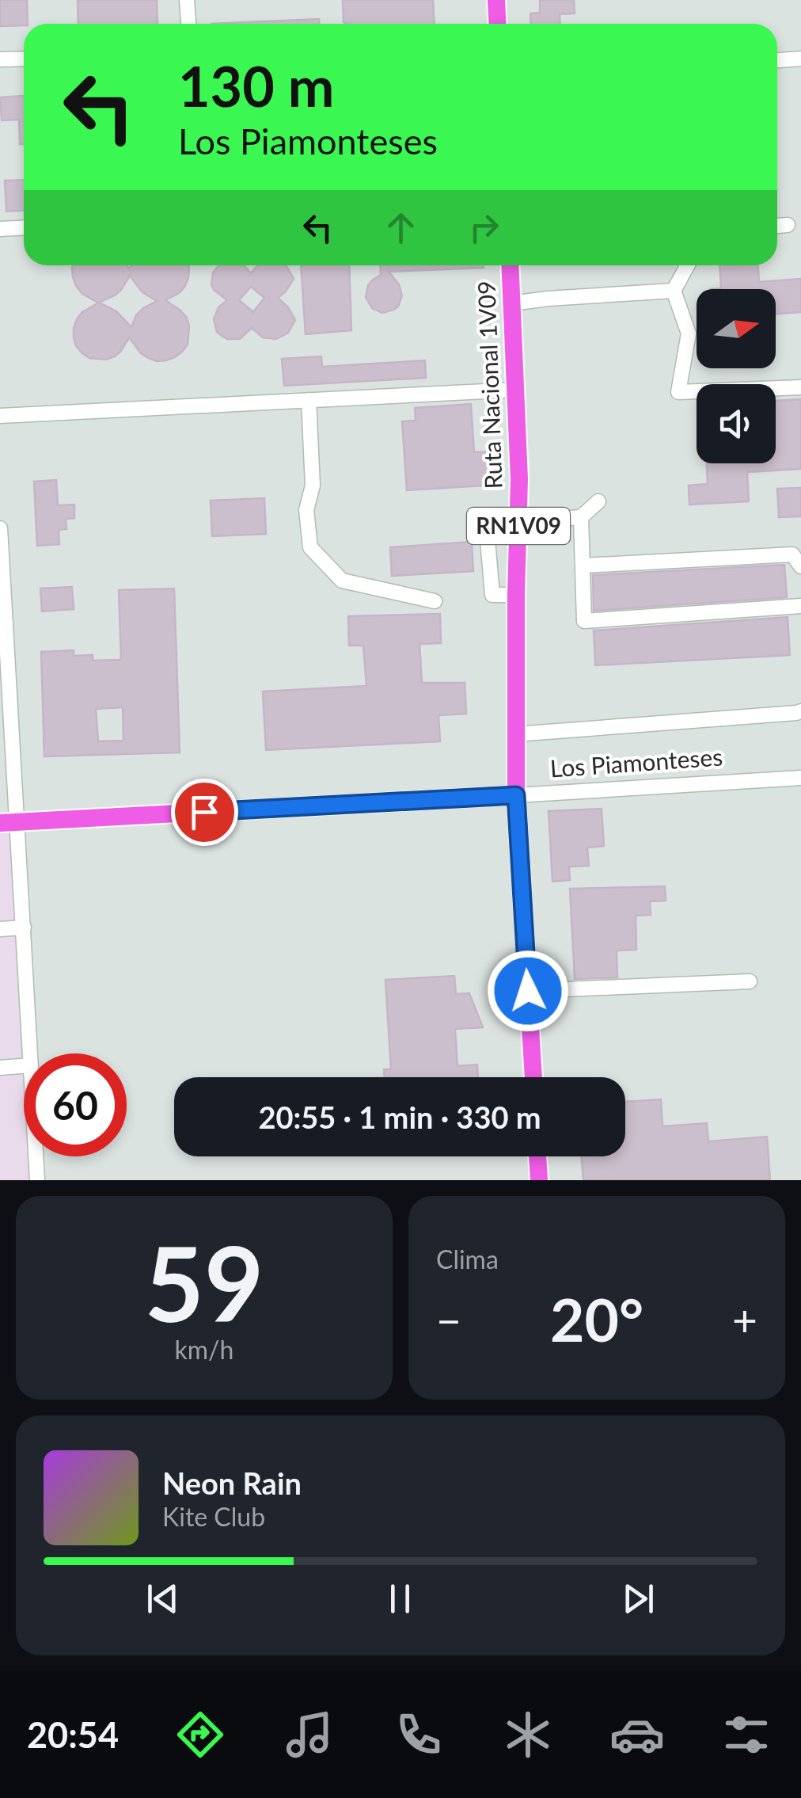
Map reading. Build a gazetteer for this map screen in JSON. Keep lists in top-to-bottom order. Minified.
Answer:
{"streets":{"main road":["Ruta Nacional 1V09","RN1V09","Los Piamonteses"]},"crossings":[["Ruta Nacional 1V09","RN1V09"],["Ruta Nacional 1V09","Los Piamonteses"],["RN1V09","Los Piamonteses"]],"north":"right","page":{"turn":["130 m","Los Piamonteses"],"limit":"60","trip":"20:55 · 1 min · 330 m","tile":[["59","km/h"],"Clima"],"heat":["−","20°","+"],"song":["Neon Rain","Kite Club"],"tabs":"20:54"}}
